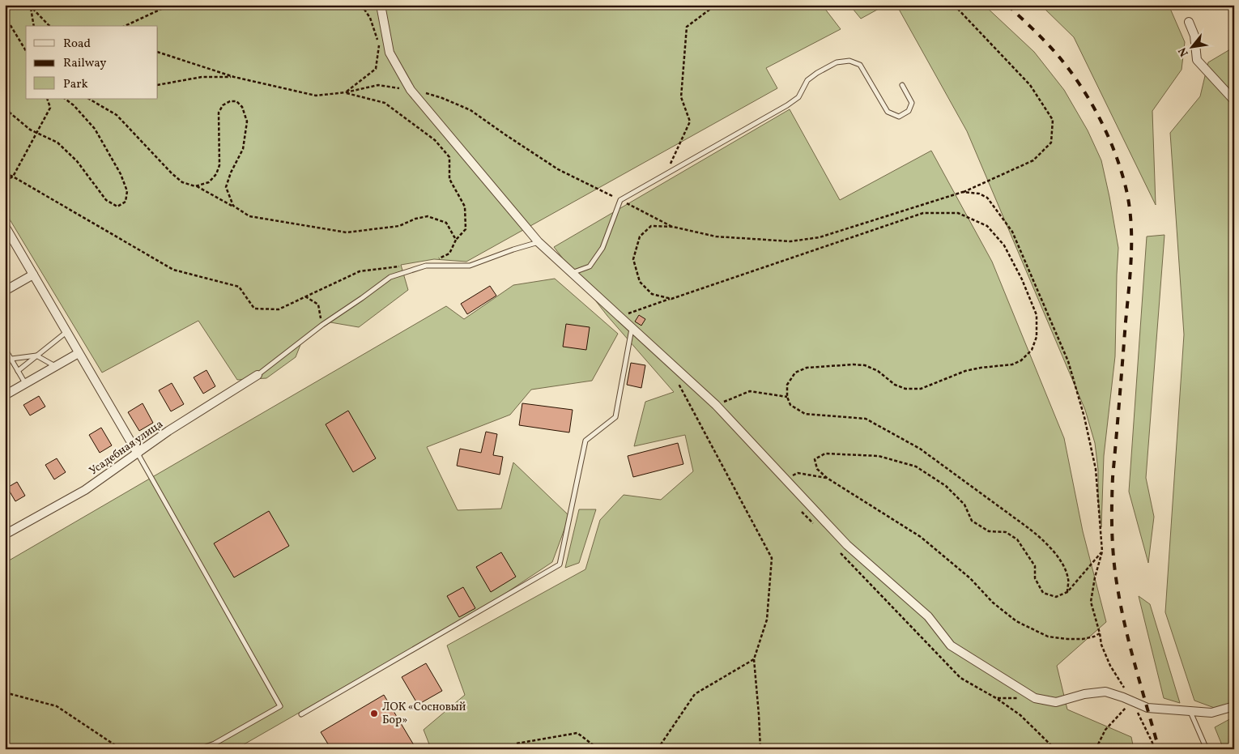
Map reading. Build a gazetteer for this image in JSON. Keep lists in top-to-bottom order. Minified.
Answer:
{"streets":{"street":["Усадебная улица"]},"places":["ЛОК «Сосновый Бор»"],"legend":["Road","Railway","Park"],"north":"bottom left"}
